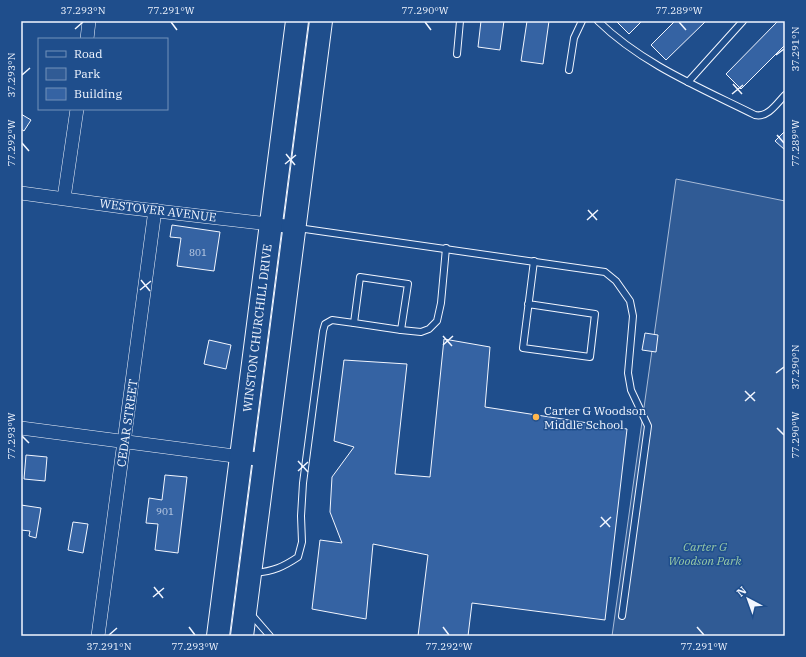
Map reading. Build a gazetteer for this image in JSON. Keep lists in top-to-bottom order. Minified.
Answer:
{"streets":{"highway":["WINSTON CHURCHILL DRIVE"],"street":["WESTOVER AVENUE","CEDAR STREET"]},"crossings":[["WESTOVER AVENUE","WINSTON CHURCHILL DRIVE"],["WESTOVER AVENUE","CEDAR STREET"]],"parks":["Carter G Woodson Park"],"places":["Carter G Woodson Middle School"],"house_numbers":["801","901"],"legend":["Road","Park","Building"],"north":"top left","coordinates":["37.293°N","77.291°W","77.290°W","77.289°W","37.291°N","77.292°W","37.290°N","77.293°W"]}
